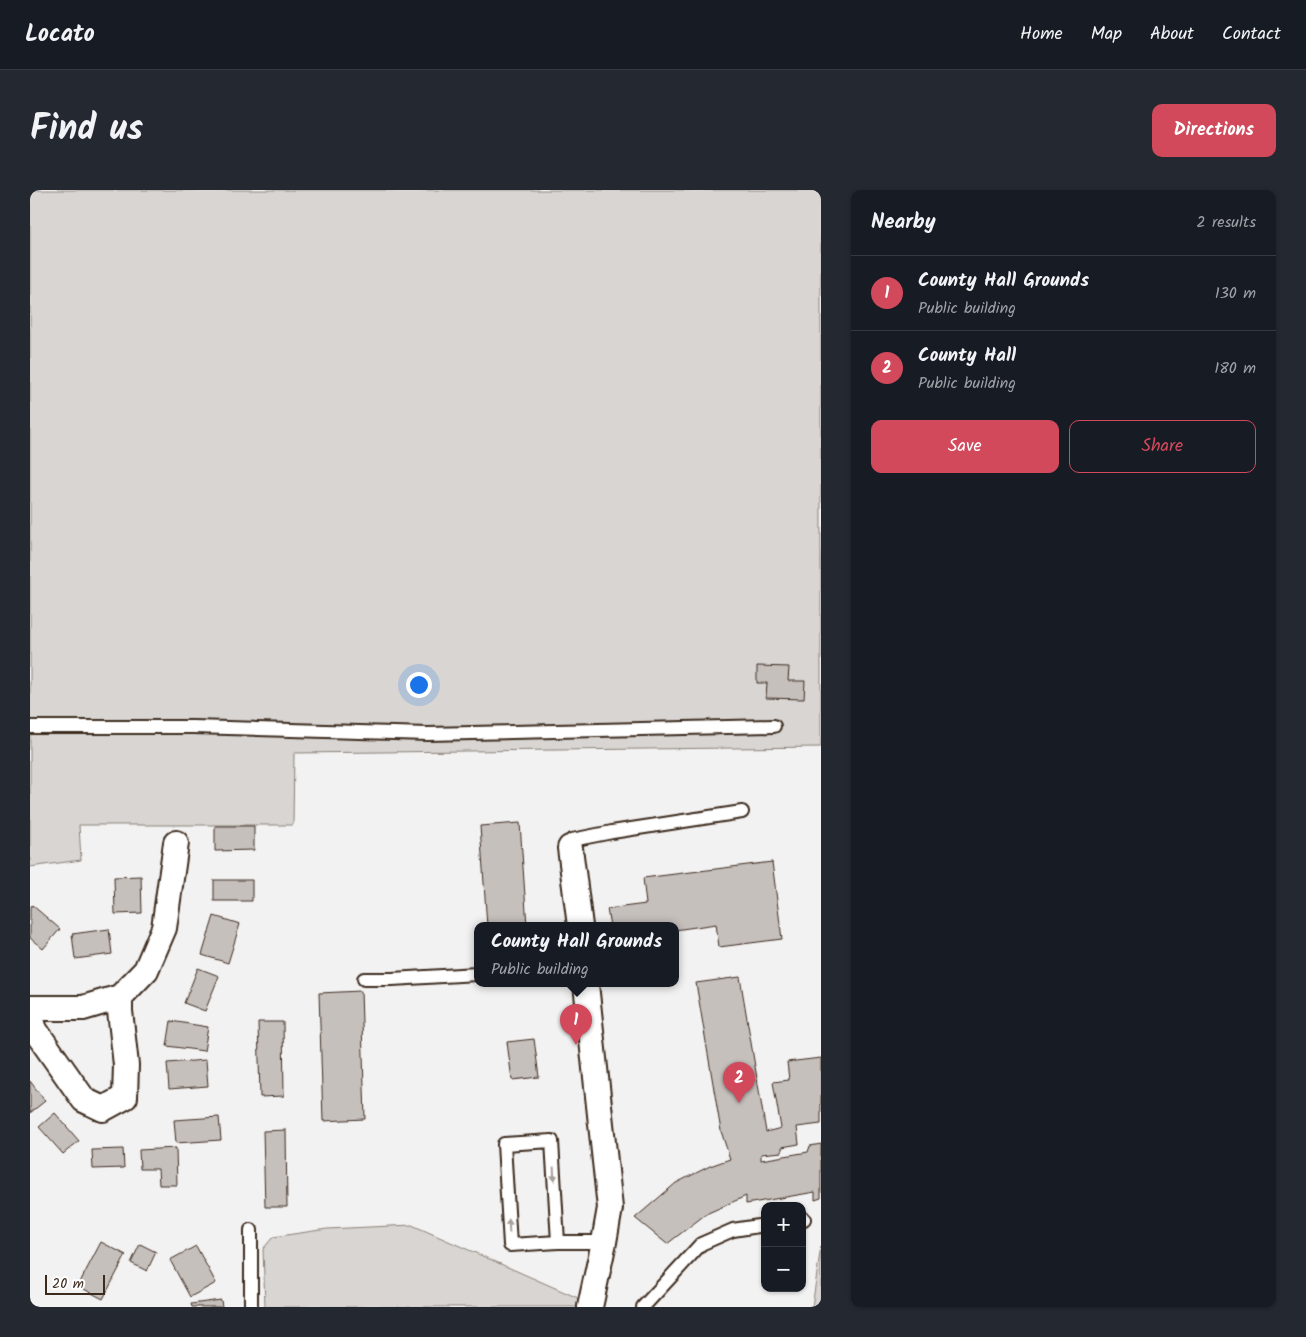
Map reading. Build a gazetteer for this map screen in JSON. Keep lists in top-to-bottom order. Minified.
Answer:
{"scale_bar":"20 m","page":{"header":"Locato","nav":["Home","Map","About","Contact"],"title":"Find us","buttons":["Directions",["Save","Share"]],"heading":["Nearby","2 results"],"list":[{"mark":"1","name":"County Hall Grounds","note":"Public building","value":"130 m"},{"mark":"2","name":"County Hall","note":"Public building","value":"180 m"}],"popup":["County Hall Grounds","Public building"],"pins":["1","2"],"map_buttons":["+","−"],"scale":"20 m"}}
